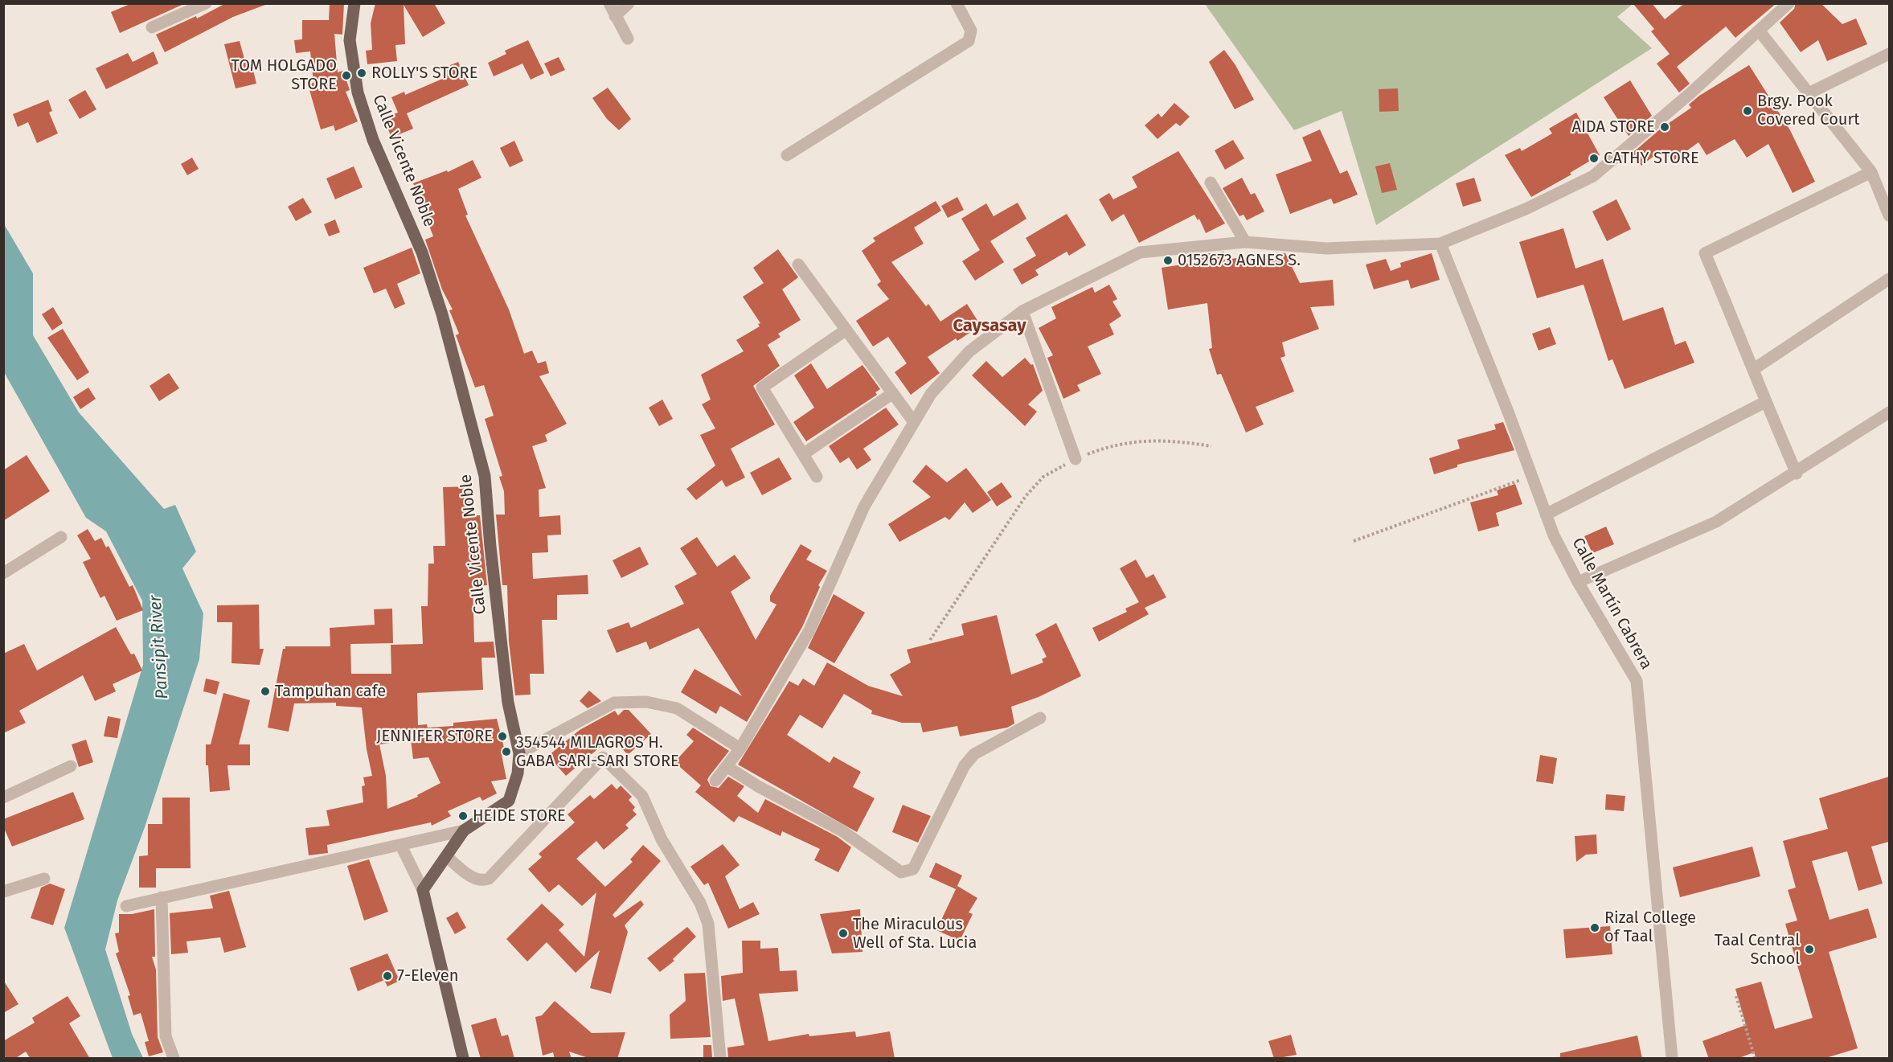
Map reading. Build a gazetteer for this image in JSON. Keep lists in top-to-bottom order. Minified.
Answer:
{"streets":{"main road":["Calle Vicente Noble"],"street":["Calle Martín Cabrera"]},"districts":["Caysasay"],"water":["Pansipit River"],"places":["ROLLY'S STORE","TOM HOLGADO STORE","Brgy. Pook Covered Court","AIDA STORE","CATHY STORE","0152673 AGNES S.","Tampuhan cafe","JENNIFER STORE","354544 MILAGROS H. GABA SARI-SARI STORE","HEIDE STORE","Rizal College of Taal","The Miraculous Well of Sta. Lucia","Taal Central School","7-Eleven"]}
